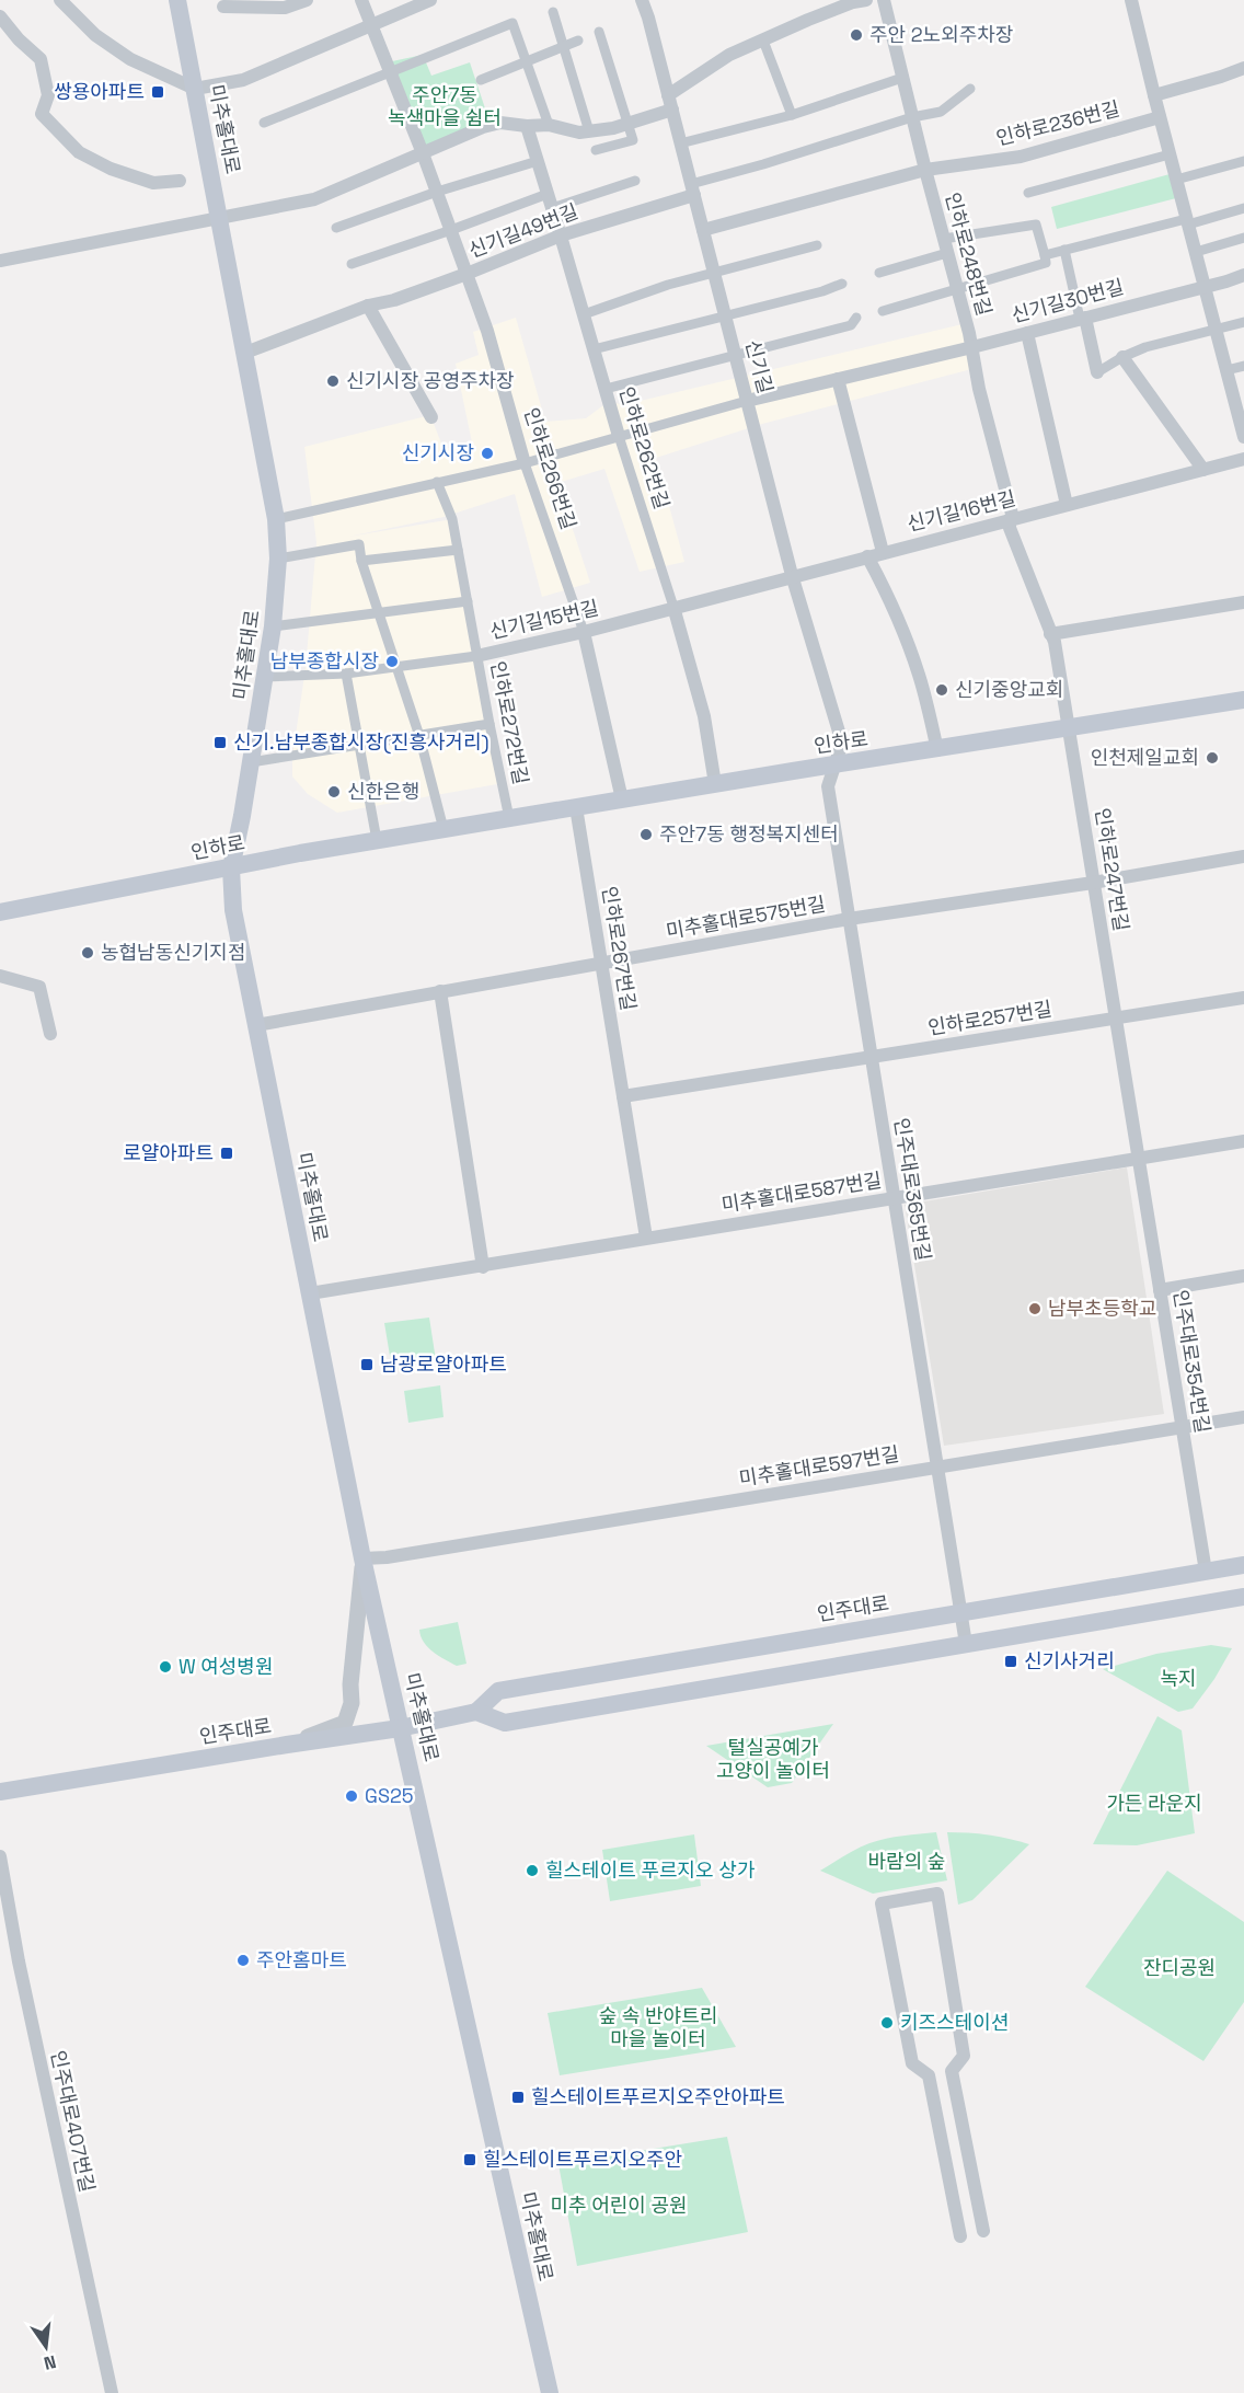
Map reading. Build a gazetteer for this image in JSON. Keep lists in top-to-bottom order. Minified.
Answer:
{"streets":{"main road":["미추홀대로","인하로","인주대로"],"street":["인하로236번길","신기길49번길","인하로248번길","신기길30번길","신기길","인하로262번길","인하로266번길","신기길16번길","신기길15번길","인하로272번길","인하로247번길","미추홀대로575번길","인하로267번길","인하로257번길","인주대로365번길","미추홀대로587번길","인주대로354번길","미추홀대로597번길","인주대로407번길"]},"crossings":[["인하로236번길","인하로248번길"],["인하로236번길","신기길"],["미추홀대로","신기길49번길"],["미추홀대로","신기길15번길"],["미추홀대로","인하로"],["미추홀대로","미추홀대로575번길"],["미추홀대로","미추홀대로587번길"],["미추홀대로","미추홀대로597번길"],["미추홀대로","인주대로"],["신기길49번길","신기길"],["신기길49번길","인하로262번길"],["신기길49번길","인하로266번길"],["인하로248번길","신기길30번길"],["인하로248번길","신기길16번길"],["인하로248번길","인하로"],["인하로248번길","인하로247번길"],["신기길30번길","신기길"],["신기길","신기길16번길"],["신기길","신기길15번길"],["신기길","인주대로365번길"],["인하로262번길","신기길15번길"],["인하로262번길","인하로"],["인하로266번길","신기길15번길"],["인하로266번길","인하로"],["신기길16번길","신기길15번길"],["신기길15번길","인하로272번길"],["인하로272번길","인하로"],["인하로","인하로247번길"],["인하로","인하로267번길"],["인하로","인주대로365번길"],["인하로247번길","미추홀대로575번길"],["인하로247번길","인하로257번길"],["인하로247번길","미추홀대로587번길"],["인하로247번길","인주대로354번길"],["미추홀대로575번길","인하로267번길"],["미추홀대로575번길","인주대로365번길"],["인하로267번길","미추홀대로587번길"],["인하로257번길","인주대로365번길"],["인주대로365번길","미추홀대로587번길"],["인주대로365번길","미추홀대로597번길"],["인주대로365번길","인주대로"],["미추홀대로587번길","인주대로354번길"],["인주대로354번길","미추홀대로597번길"],["인주대로354번길","인주대로"]],"parks":["주안7동 녹색마을 쉼터","녹지","털실공예가 고양이 놀이터","가든 라운지","바람의 숲","잔디공원","숲 속 반야트리 마을 놀이터","미추 어린이 공원"],"places":{"other":["주안 2노외주차장","신기시장 공영주차장","신기시장","남부종합시장","신기중앙교회","인천제일교회","신한은행","주안7동 행정복지센터","농협남동신기지점","남부초등학교","W 여성병원","GS25","힐스테이트 푸르지오 상가","주안홈마트","키즈스테이션"],"transit":["쌍용아파트","신기.남부종합시장(진흥사거리)","로얄아파트","남광로얄아파트","신기사거리","힐스테이트푸르지오주안아파트","힐스테이트푸르지오주안"]},"north":"bottom"}
